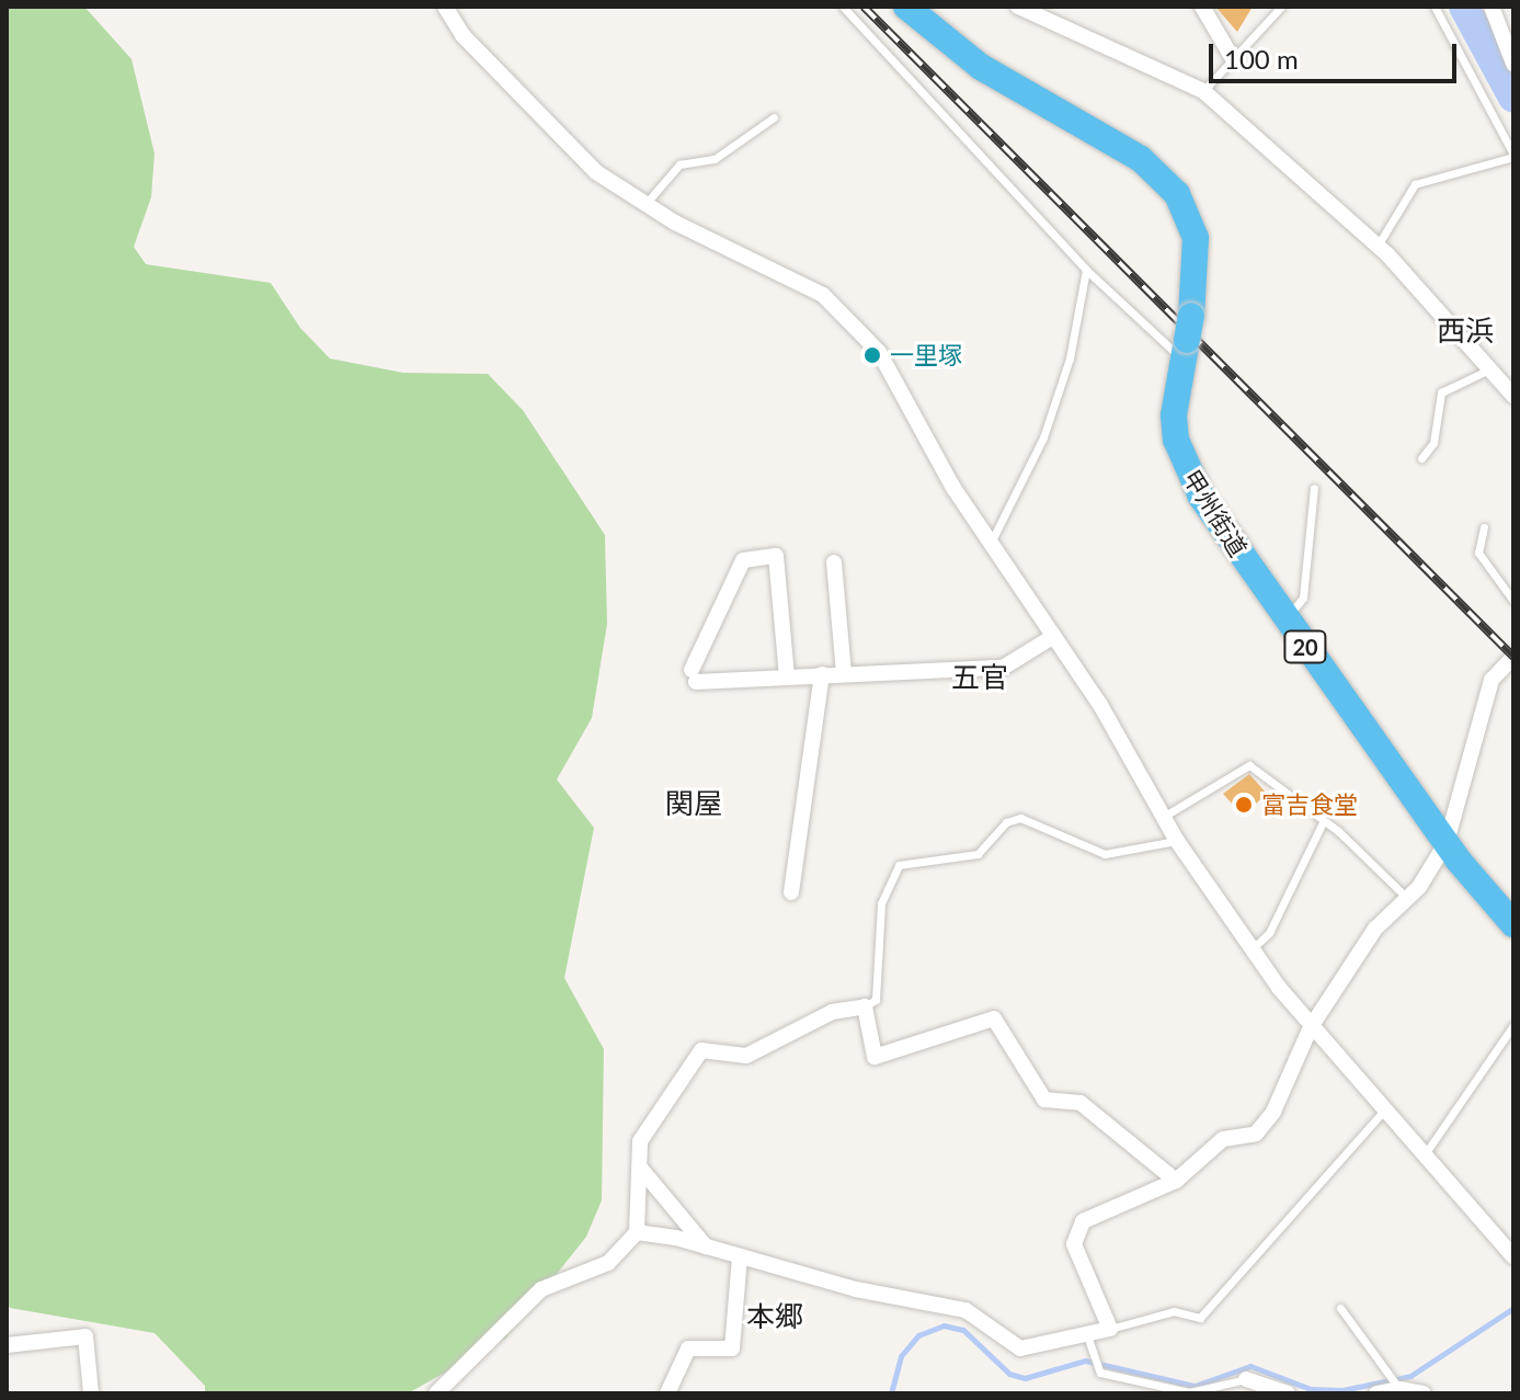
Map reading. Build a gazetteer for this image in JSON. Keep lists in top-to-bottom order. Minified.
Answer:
{"streets":{"highway":["甲州街道","20"]},"districts":["西浜","五官","関屋","本郷"],"places":["一里塚","富吉食堂"],"scale_bar":"100 m"}
